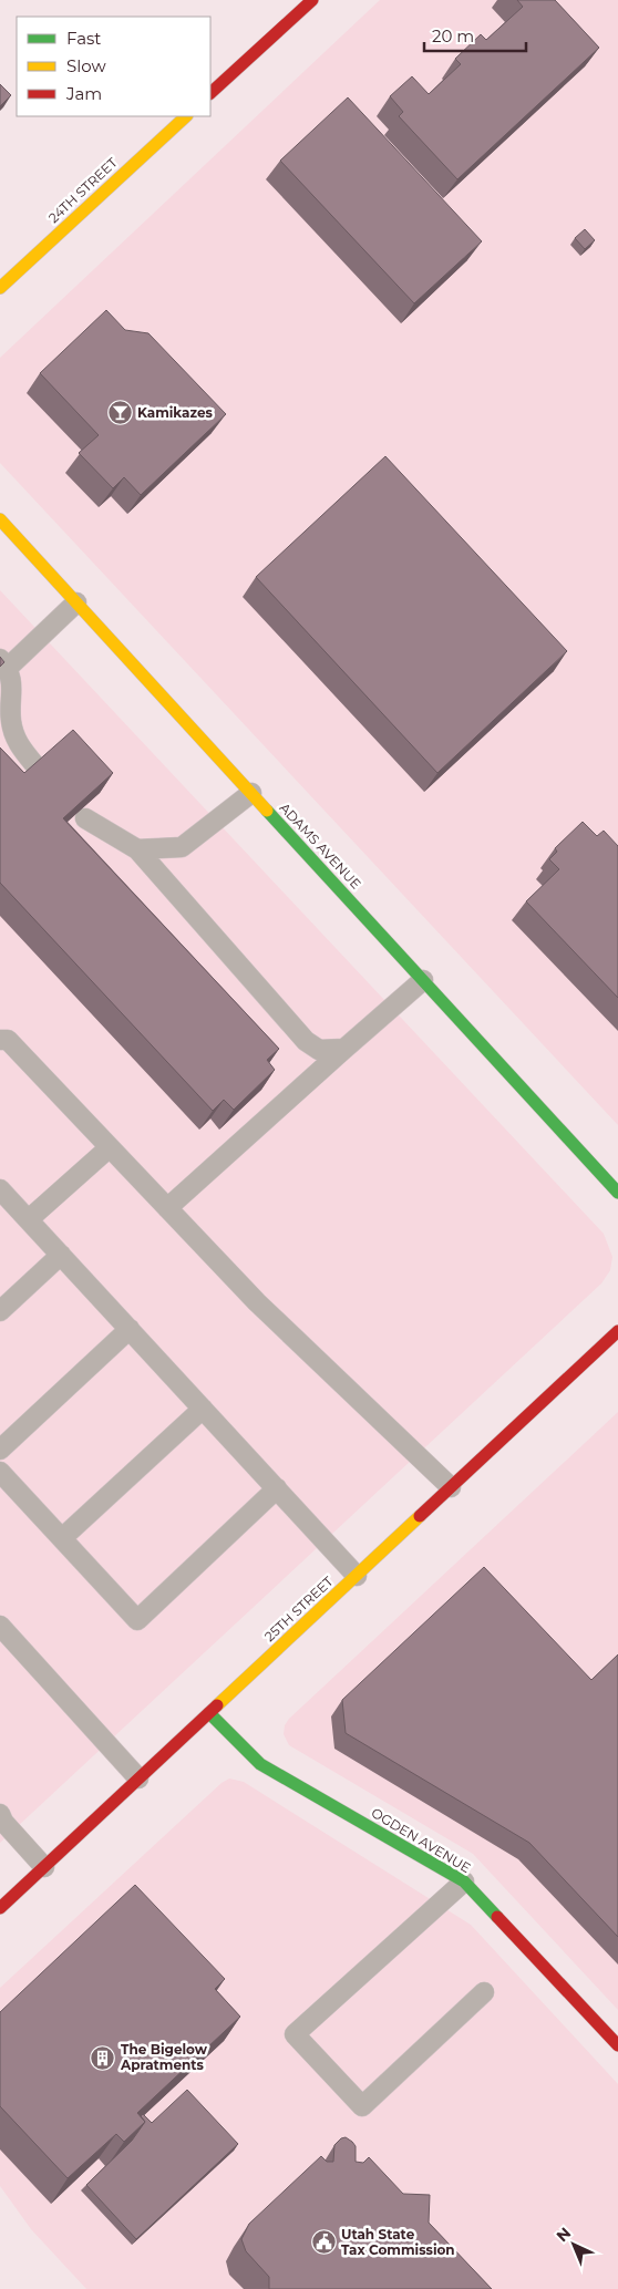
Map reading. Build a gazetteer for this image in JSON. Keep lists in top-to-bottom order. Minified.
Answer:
{"streets":{"street":["24TH STREET","ADAMS AVENUE","25TH STREET","OGDEN AVENUE"]},"crossings":[["25TH STREET","OGDEN AVENUE"]],"places":{"bar":["Kamikazes"],"building":["The Bigelow Apratments"],"public building":["Utah State Tax Commission"]},"legend":["Fast","Slow","Jam"],"scale_bar":"20 m","north":"top left"}
